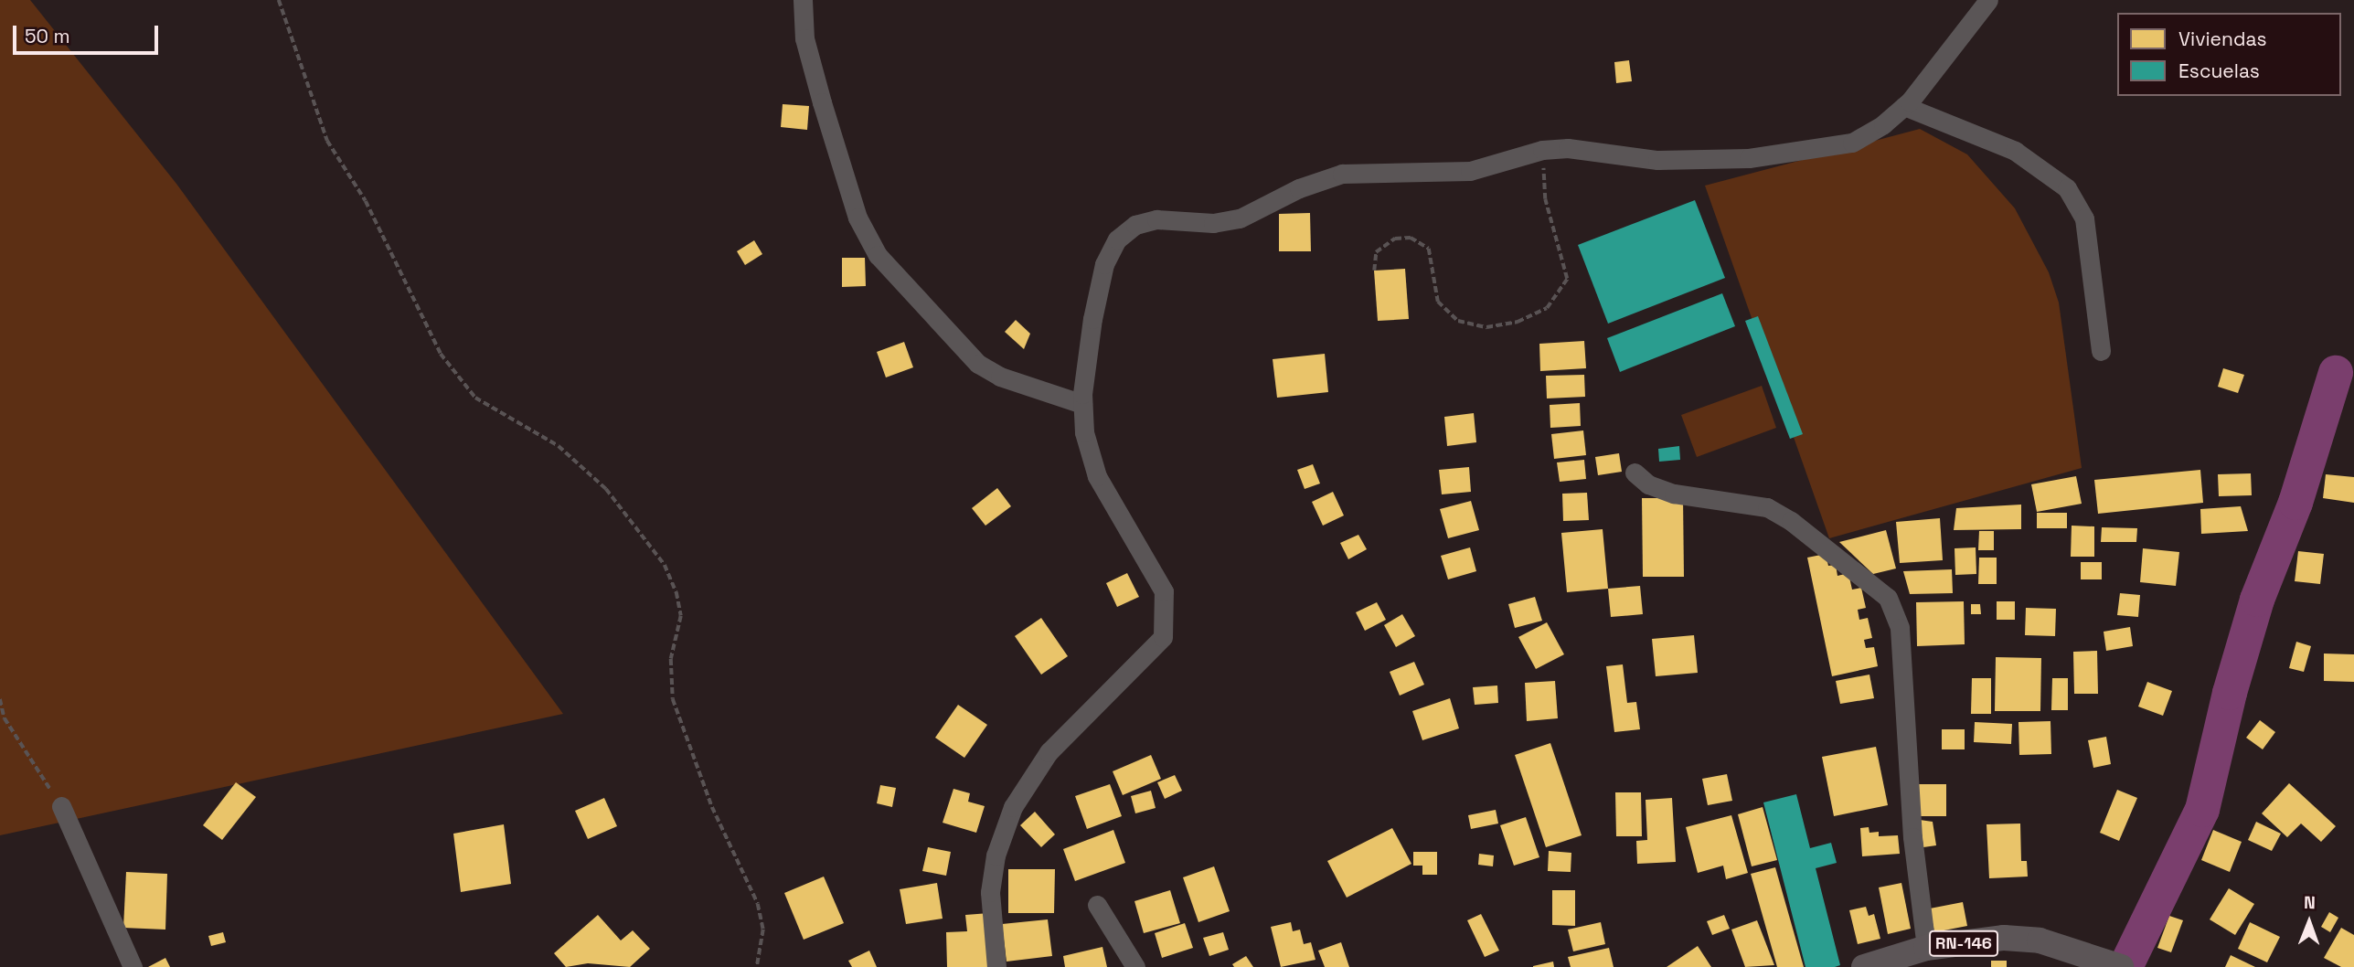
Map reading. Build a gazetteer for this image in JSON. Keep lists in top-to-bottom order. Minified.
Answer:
{"streets":{"main road":["RN-146"]},"legend":["Viviendas","Escuelas"],"scale_bar":"50 m","north":"top"}
